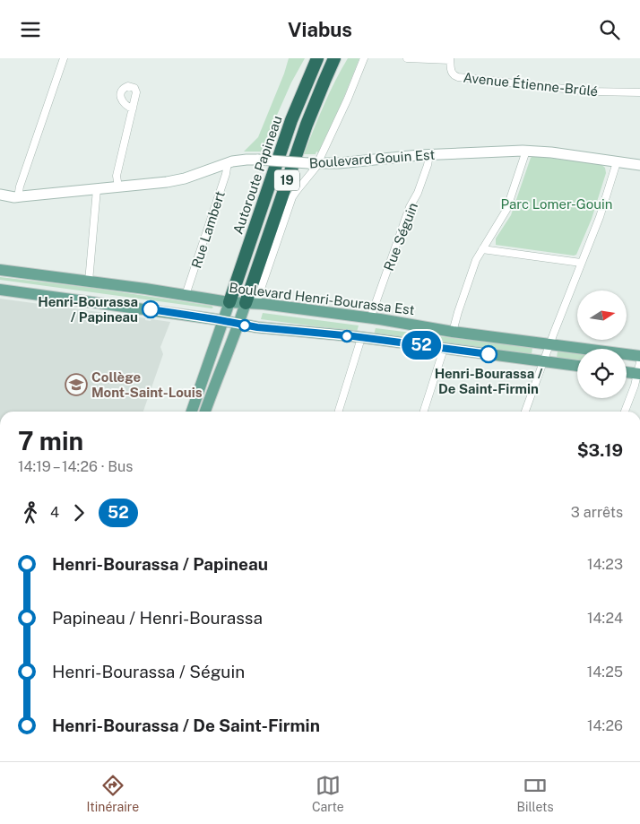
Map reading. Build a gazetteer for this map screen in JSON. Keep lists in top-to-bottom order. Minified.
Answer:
{"streets":{"highway":["Autoroute Papineau","19"],"main road":["Boulevard Henri-Bourassa Est"],"street":["Avenue Étienne-Brûlé","Boulevard Gouin Est","Rue Lambert","Rue Séguin"]},"crossings":[["Boulevard Gouin Est","Rue Lambert"],["Boulevard Gouin Est","Rue Séguin"],["Autoroute Papineau","Boulevard Henri-Bourassa Est"],["19","Boulevard Henri-Bourassa Est"],["Rue Lambert","Boulevard Henri-Bourassa Est"],["Rue Séguin","Boulevard Henri-Bourassa Est"]],"parks":["Parc Lomer-Gouin"],"places":{"other":["Henri-Bourassa / Papineau","Henri-Bourassa / De Saint-Firmin"],"school or university":["Collège Mont-Saint-Louis"]},"lines":["bus line 52"],"north":"right","page":{"header":"Viabus","on_map":"52","heading":["7 min","14:19 – 14:26 · Bus","$3.19"],"legs":["4","52","3 arrêts"],"list":[{"name":"Henri-Bourassa / Papineau","value":"14:23"},{"name":"Papineau / Henri-Bourassa","value":"14:24"},{"name":"Henri-Bourassa / Séguin","value":"14:25"},{"name":"Henri-Bourassa / De Saint-Firmin","value":"14:26"}],"tabs":["Itinéraire","Carte","Billets"]}}
